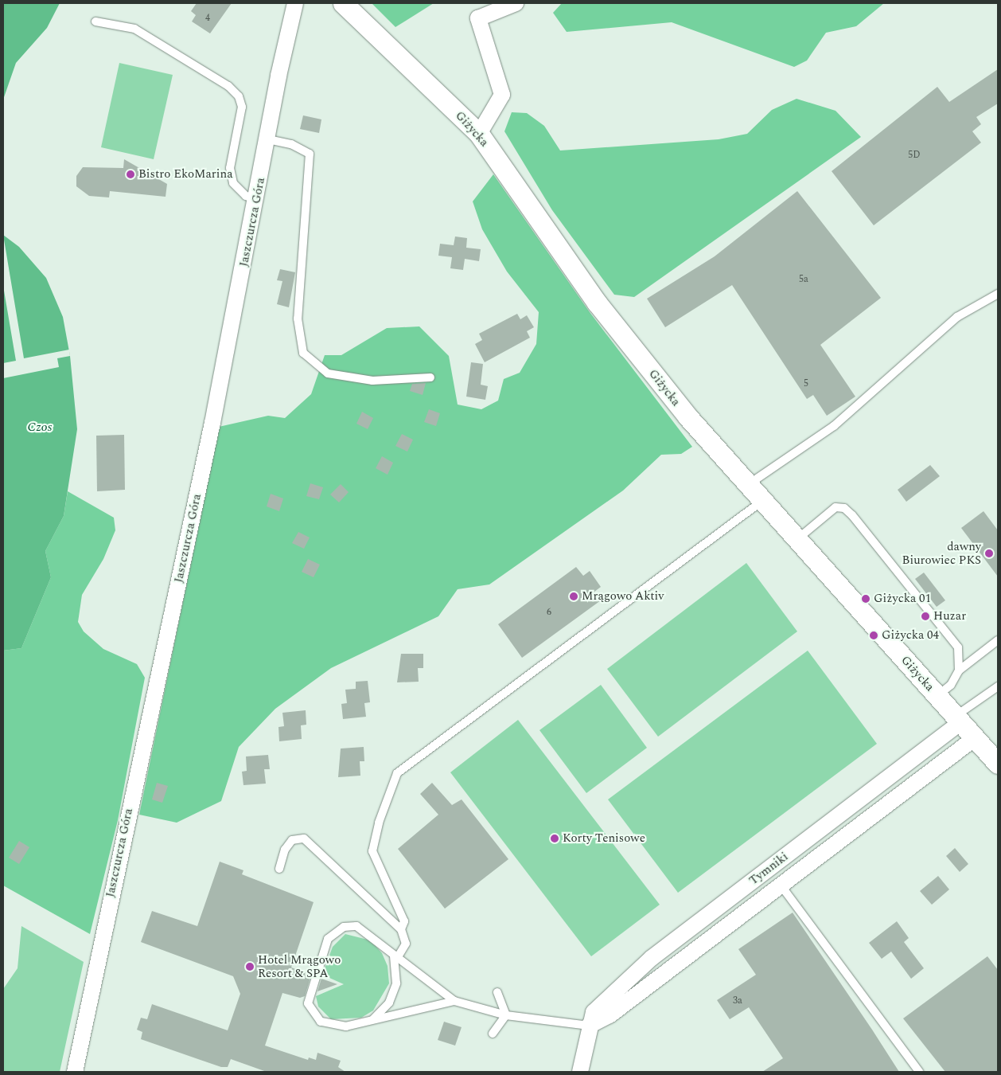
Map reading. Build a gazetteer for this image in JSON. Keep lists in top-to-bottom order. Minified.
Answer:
{"streets":{"street":["Giżycka","Jaszczurcza Góra","Tymniki"]},"crossings":[["Giżycka","Tymniki"]],"water":["Czos"],"places":["Bistro EkoMarina","dawny Biurowiec PKS","Mrągowo Aktiv","Giżycka 01","Huzar","Giżycka 04","Korty Tenisowe","Hotel Mrągowo Resort & SPA"],"house_numbers":["4","5D","5a","5","6","3a"]}
